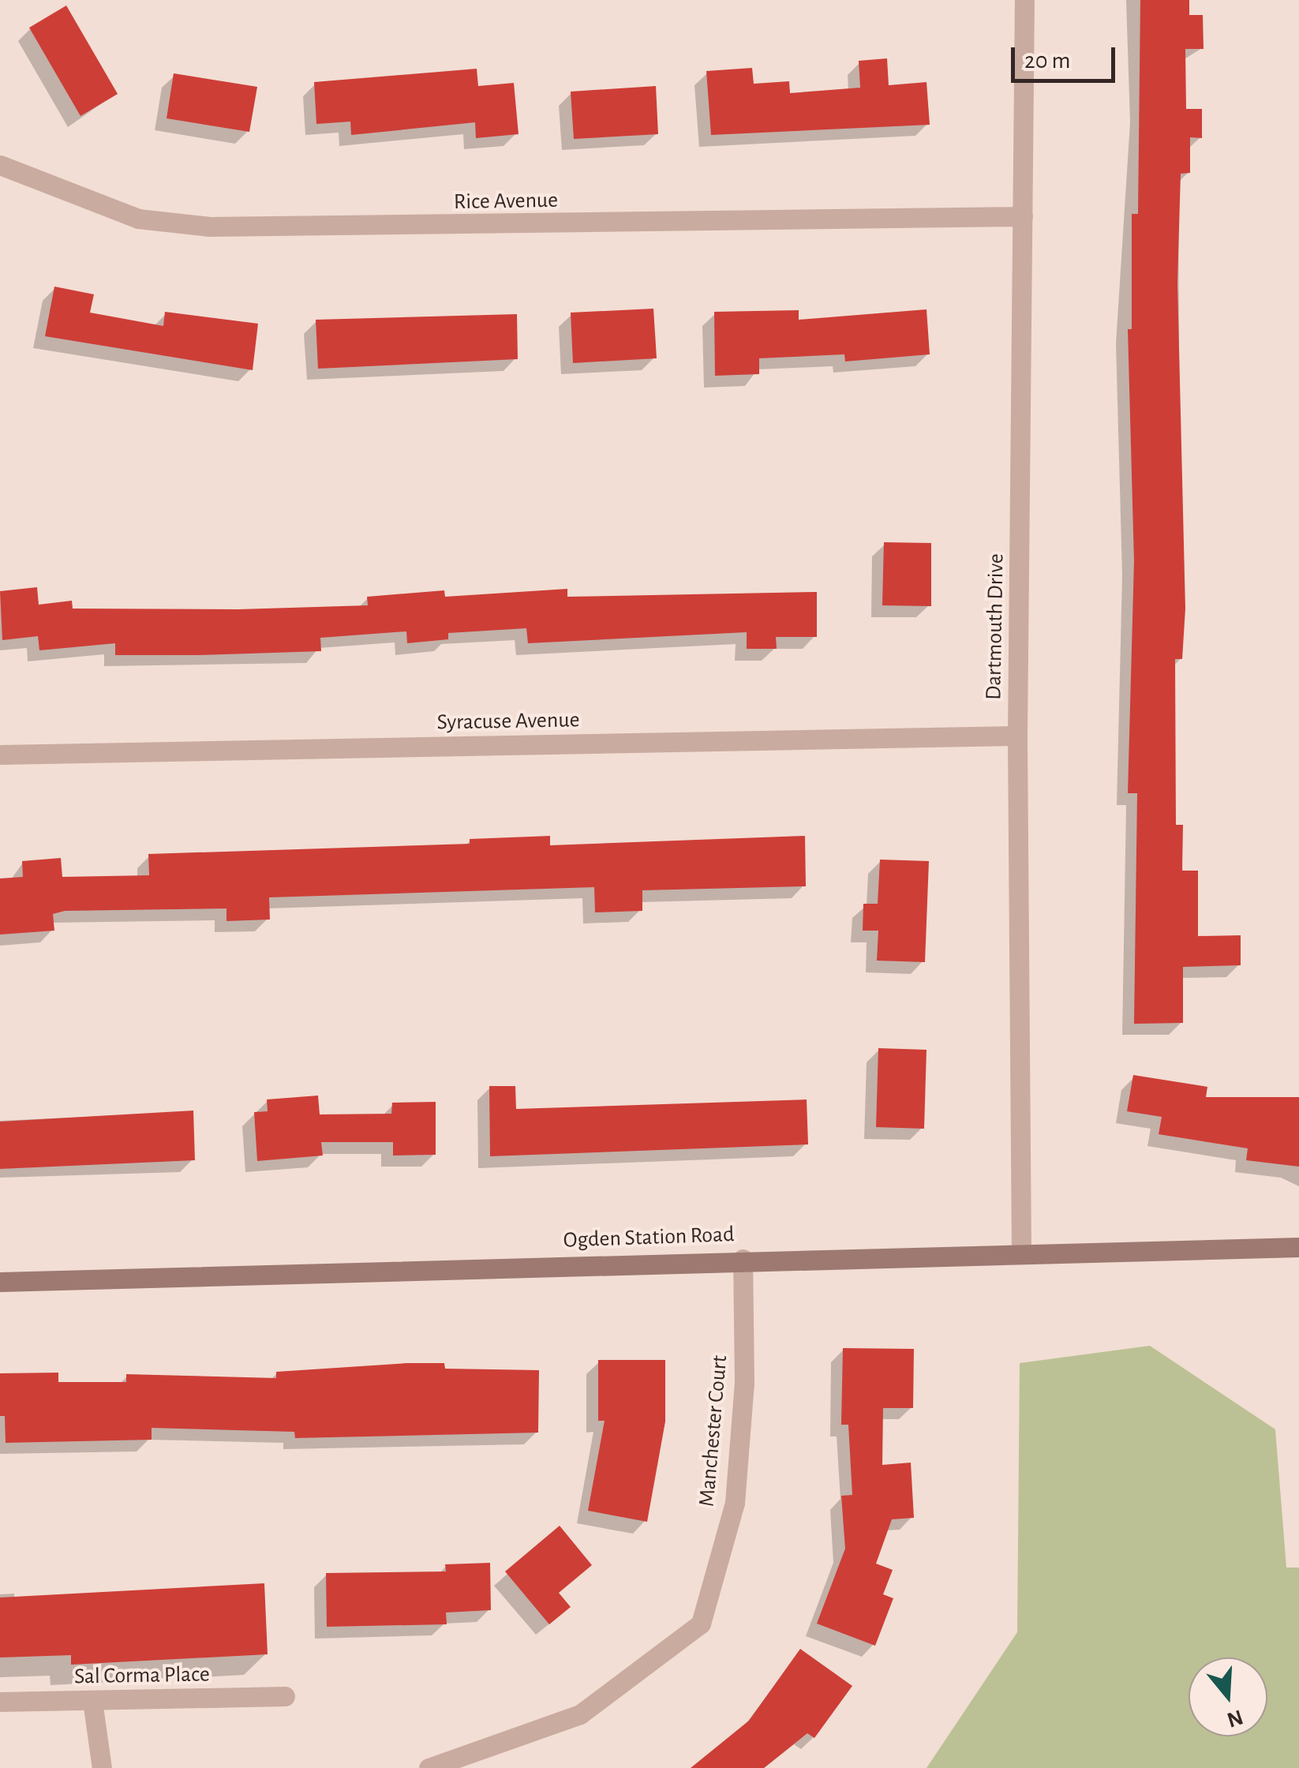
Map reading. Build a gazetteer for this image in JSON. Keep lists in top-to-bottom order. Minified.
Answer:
{"streets":{"street":["Rice Avenue","Dartmouth Drive","Syracuse Avenue","Ogden Station Road","Manchester Court","Sal Corma Place"]},"crossings":[["Rice Avenue","Dartmouth Drive"],["Dartmouth Drive","Syracuse Avenue"],["Dartmouth Drive","Ogden Station Road"],["Ogden Station Road","Manchester Court"]],"scale_bar":"20 m","north":"bottom"}
